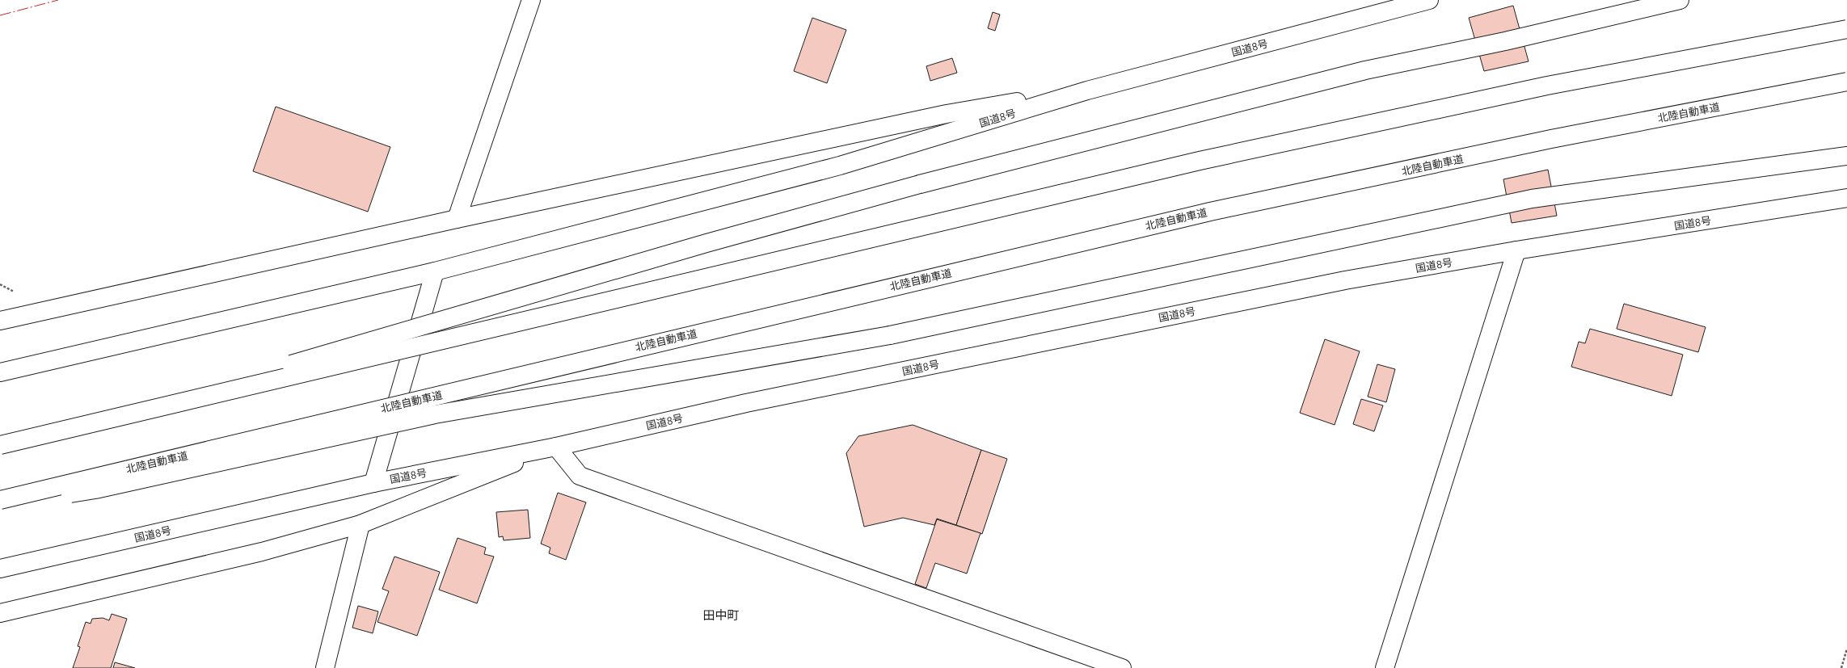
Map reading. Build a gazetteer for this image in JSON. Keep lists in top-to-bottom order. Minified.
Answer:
{"streets":{"main road":["国道8号","北陸自動車道"]},"districts":["田中町"]}
